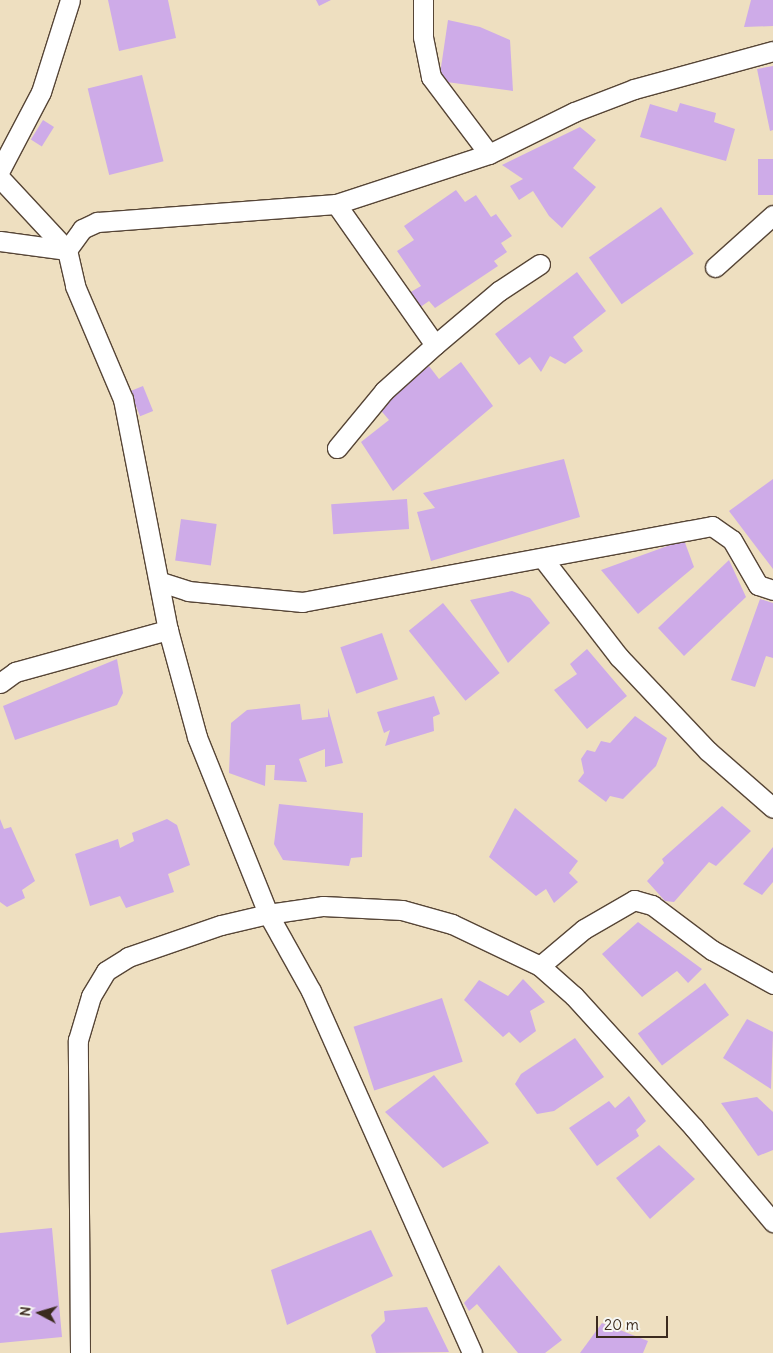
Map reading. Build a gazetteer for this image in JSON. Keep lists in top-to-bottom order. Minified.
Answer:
{"scale_bar":"20 m","north":"left"}
